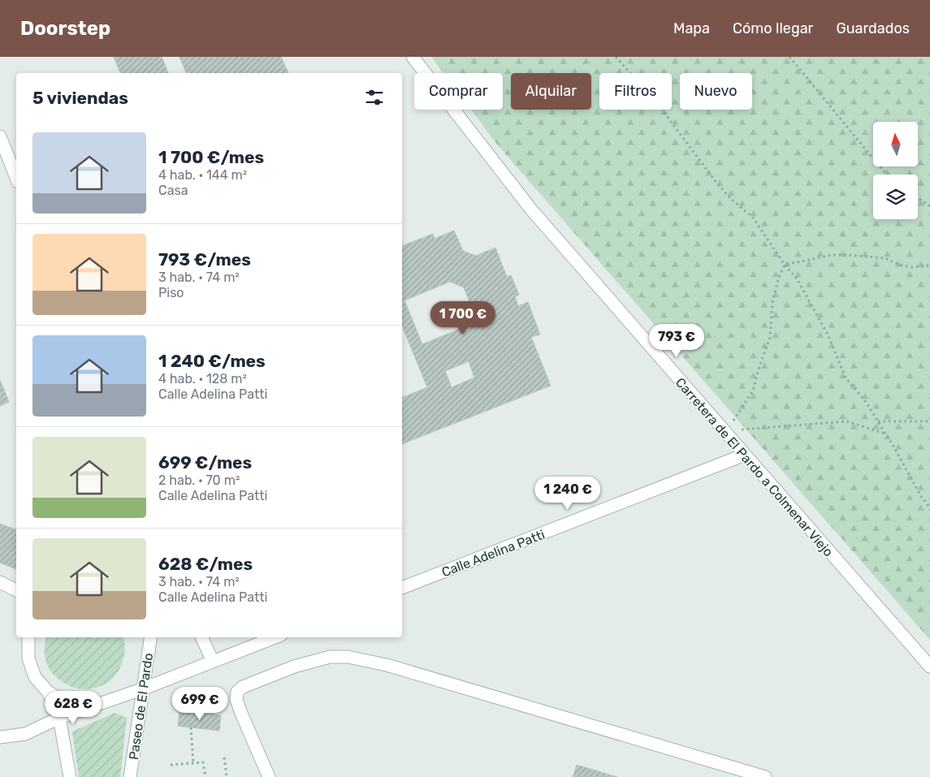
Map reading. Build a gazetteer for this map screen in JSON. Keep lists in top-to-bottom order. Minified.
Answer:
{"streets":{"street":["Carretera de El Pardo a Colmenar Viejo","Calle Adelina Patti","Paseo de El Pardo"]},"crossings":[["Carretera de El Pardo a Colmenar Viejo","Calle Adelina Patti"]],"north":"top","page":{"header":"Doorstep","nav":["Mapa","Cómo llegar","Guardados"],"chip":["Comprar","Alquilar","Filtros","Nuevo"],"heading":"5 viviendas","list":[{"name":"1 700 €/mes","note":"4 hab. · 144 m² · Casa"},{"name":"793 €/mes","note":"3 hab. · 74 m² · Piso"},{"name":"1 240 €/mes","note":"4 hab. · 128 m² · Calle Adelina Patti"},{"name":"699 €/mes","note":"2 hab. · 70 m² · Calle Adelina Patti"},{"name":"628 €/mes","note":"3 hab. · 74 m² · Calle Adelina Patti"}],"price":["1 700 €","793 €","1 240 €","699 €","628 €"]}}
